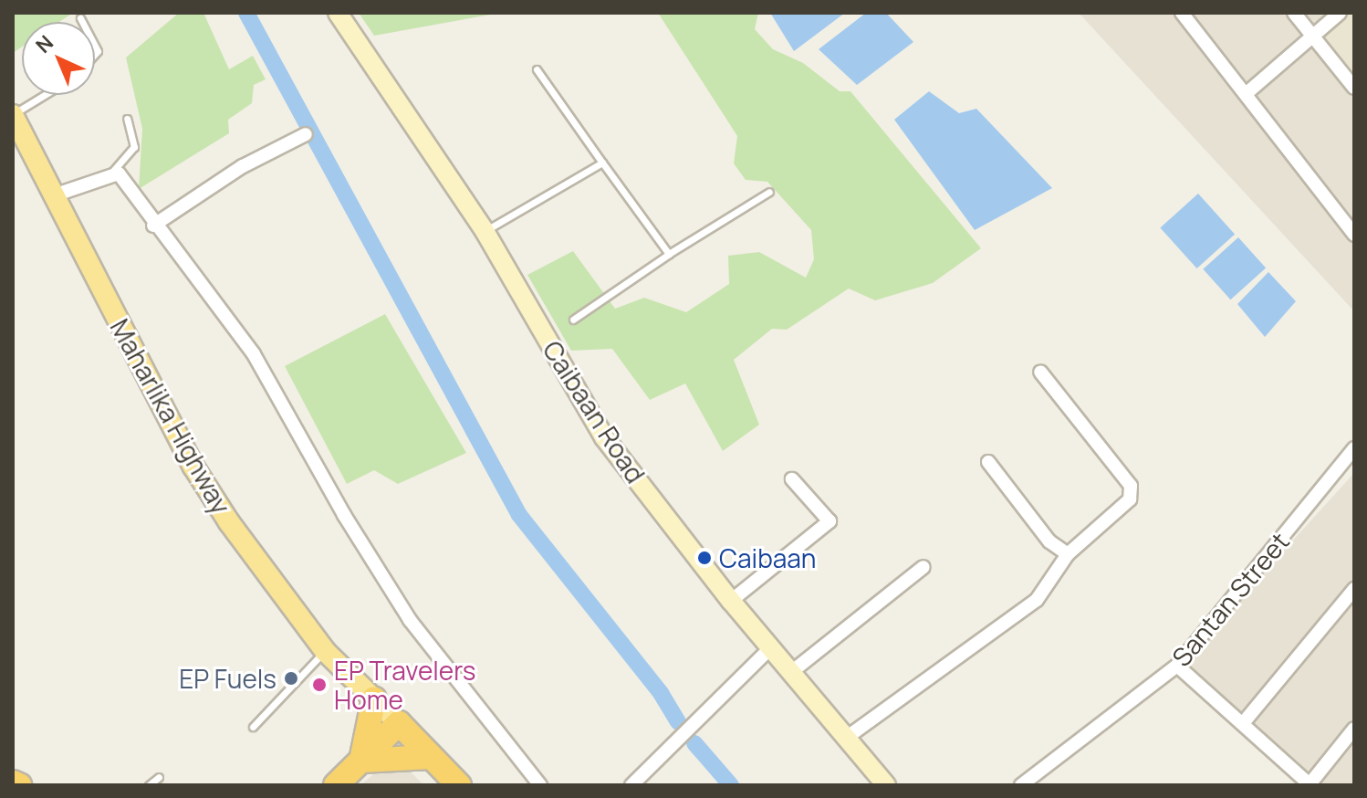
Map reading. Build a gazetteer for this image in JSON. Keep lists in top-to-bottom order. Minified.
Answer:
{"streets":{"highway":["Maharlika Highway"],"street":["Caibaan Road","Santan Street"]},"places":["Caibaan","EP Fuels","EP Travelers Home"],"north":"top left"}
